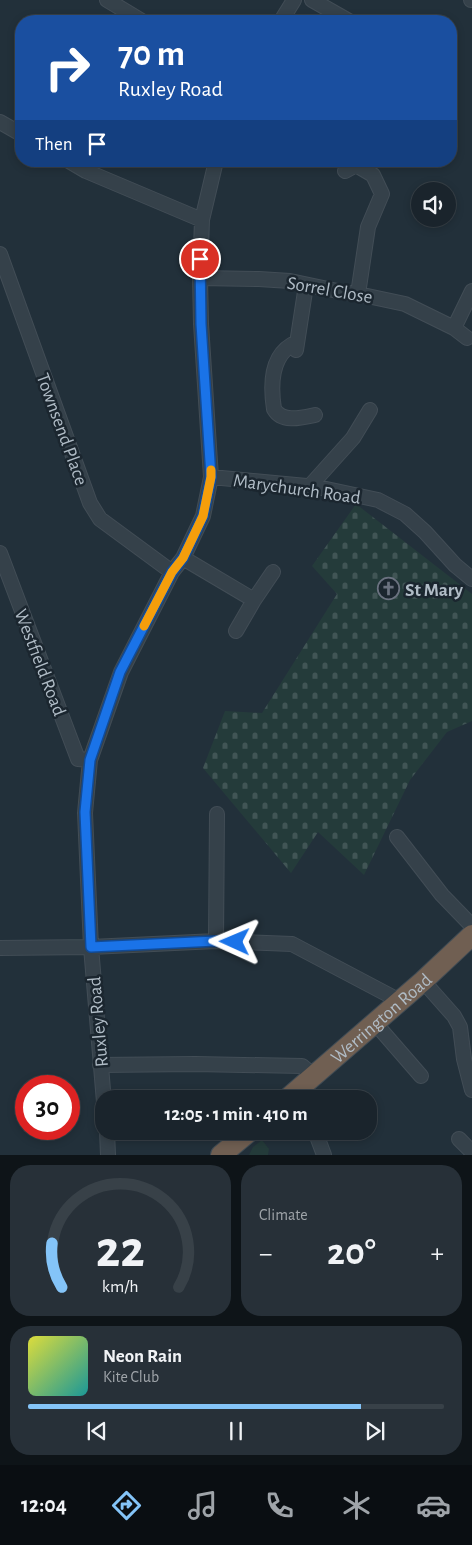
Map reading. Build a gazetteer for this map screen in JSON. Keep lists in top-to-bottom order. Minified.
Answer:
{"streets":{"highway":["Werrington Road"],"street":["Sorrel Close","Townsend Place","Marychurch Road","Westfield Road","Ruxley Road"]},"crossings":[["Sorrel Close","Ruxley Road"],["Townsend Place","Ruxley Road"],["Marychurch Road","Ruxley Road"],["Westfield Road","Ruxley Road"]],"places":{"church":["St Mary"]},"page":{"turn":["70 m","Ruxley Road"],"then":"Then","limit":"30","trip":"12:05 · 1 min · 410 m","tile":"Climate","heat":["−","20°","+"],"song":["Neon Rain","Kite Club"],"tabs":"12:04","gauge":["22","km/h"]}}
